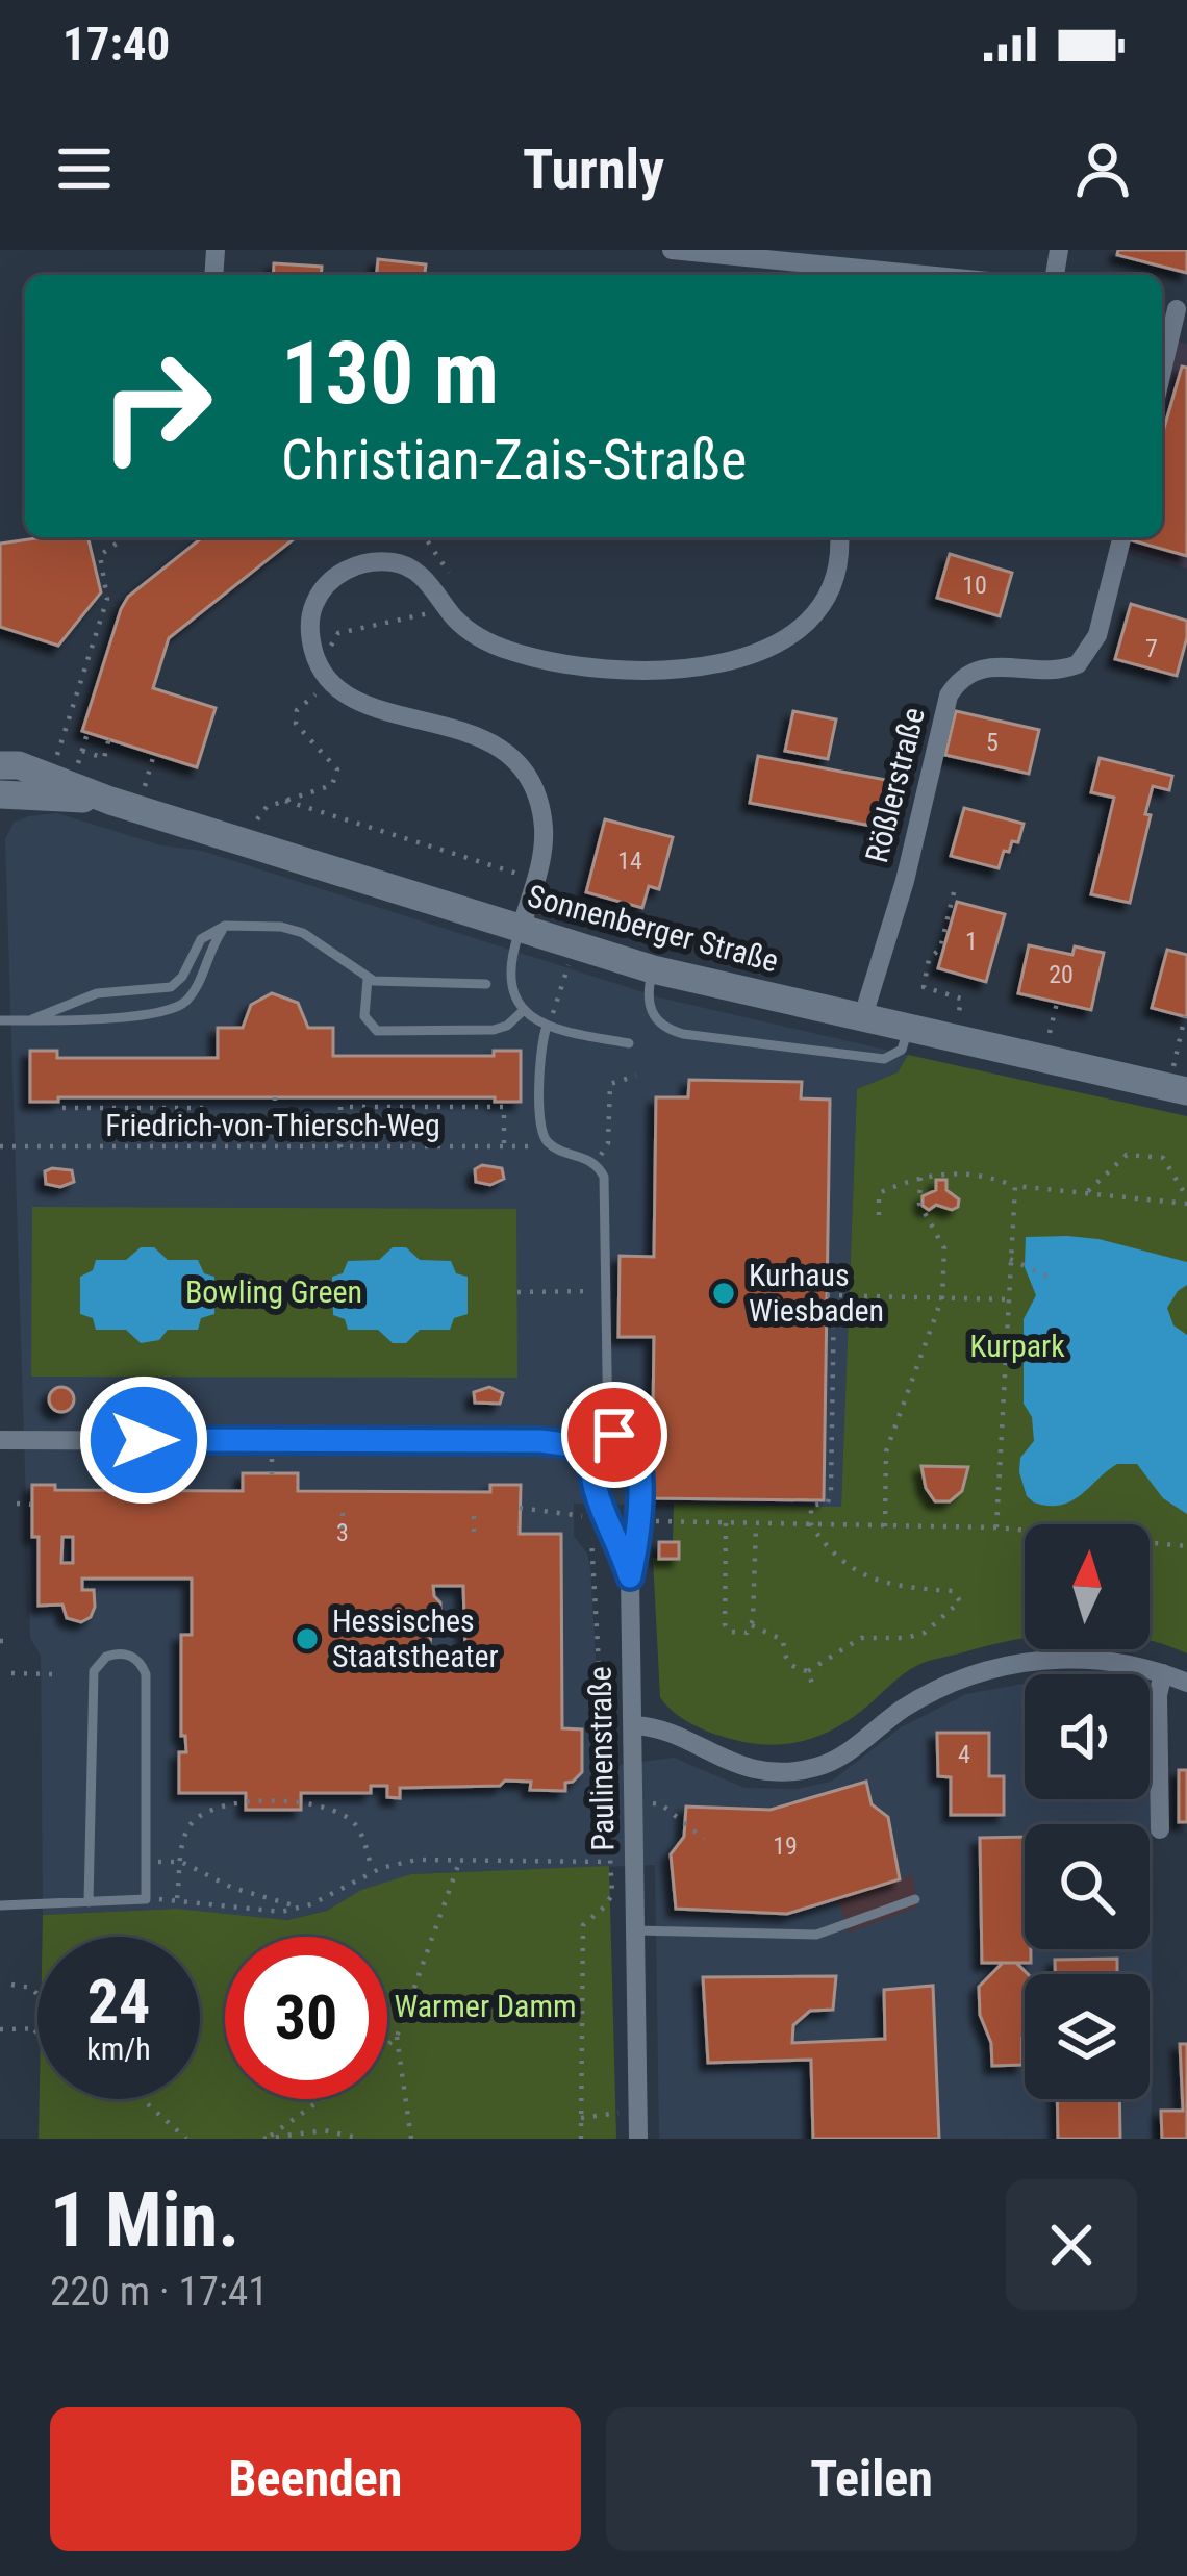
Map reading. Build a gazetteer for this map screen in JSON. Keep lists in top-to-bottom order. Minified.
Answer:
{"streets":{"main road":["Sonnenberger Straße"],"street":["Rößlerstraße","Paulinenstraße"],"path":["Friedrich-von-Thiersch-Weg"]},"crossings":[["Rößlerstraße","Sonnenberger Straße"]],"parks":["Bowling Green","Kurpark","Warmer Damm"],"places":["Kurhaus Wiesbaden","Hessisches Staatstheater"],"house_numbers":["10","7","5","14","1","20","3","4","19"],"north":"top","page":{"status":"17:40","header":"Turnly","turn":["130 m","Christian-Zais-Straße"],"speed":"24 km/h","limit":"30","heading":["1 Min.","220 m · 17:41"],"buttons":["Beenden","Teilen"]}}
